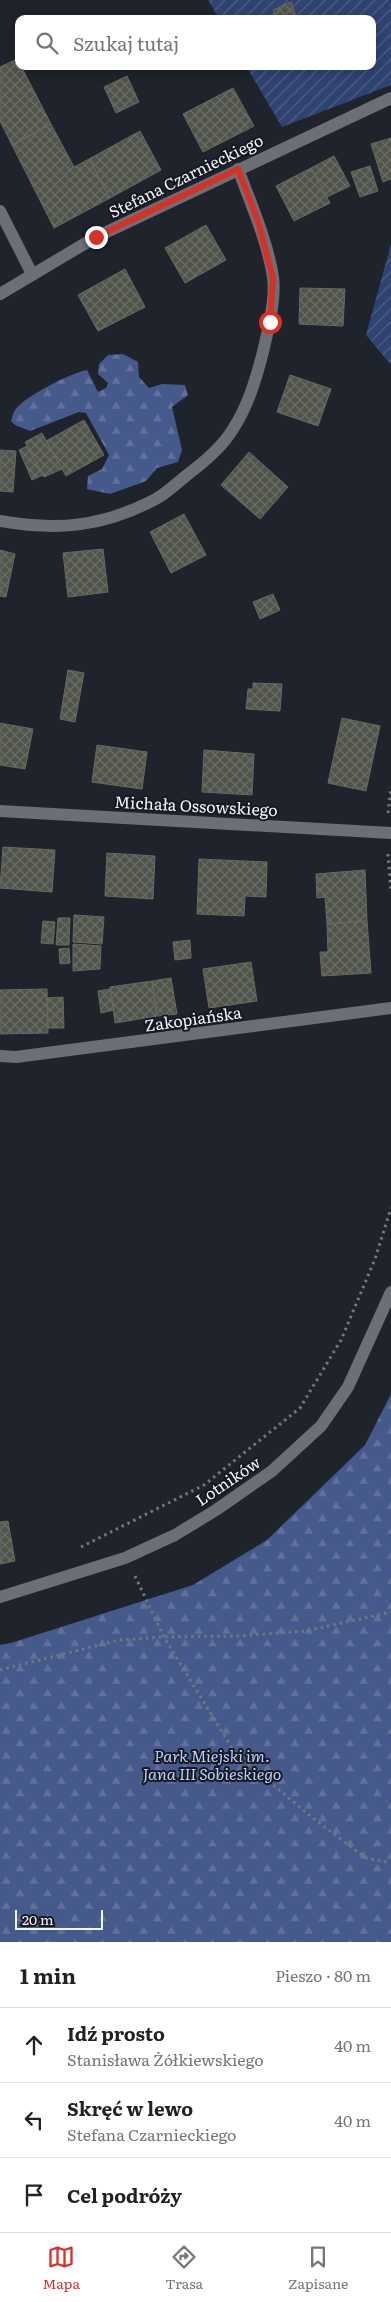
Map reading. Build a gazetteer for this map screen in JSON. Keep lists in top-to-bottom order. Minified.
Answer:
{"streets":{"street":["Stefana Czarnieckiego","Michała Ossowskiego","Zakopiańska","Lotników"]},"parks":["Park Miejski im. Jana III Sobieskiego"],"scale_bar":"20 m","page":{"search":"Szukaj tutaj","scale":"20 m","heading":["1 min","Pieszo · 80 m"],"list":[["Idź prosto","Stanisława Żółkiewskiego","40 m"],["Skręć w lewo","Stefana Czarnieckiego","40 m"],"Cel podróży"],"nav":["Mapa","Trasa","Zapisane"]}}
